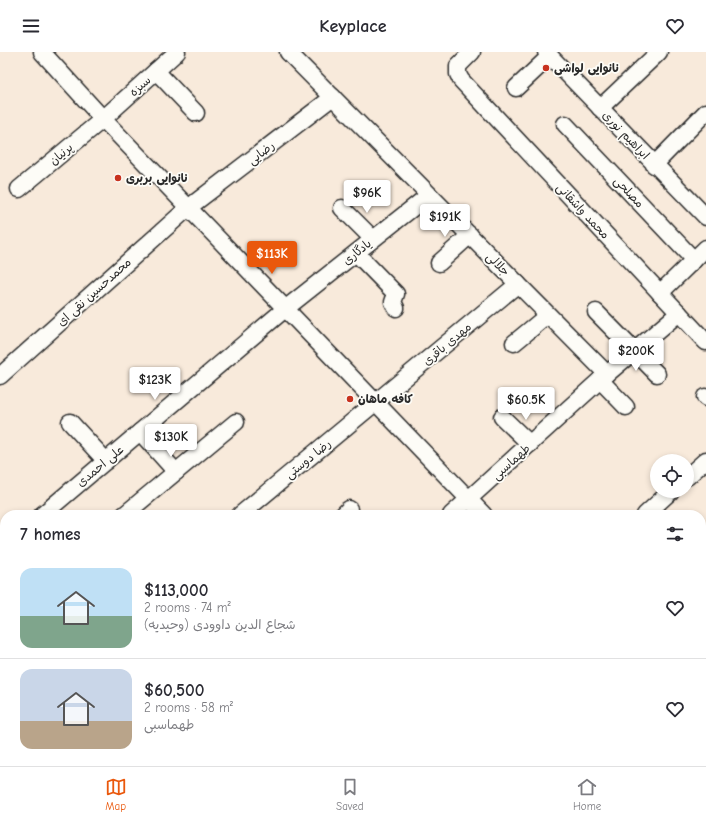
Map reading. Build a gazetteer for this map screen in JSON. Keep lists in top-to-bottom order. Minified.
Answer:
{"streets":{"street":["سبزه","ابراهیم نوری","رضایی","پرنیان","مصلحی","محمد واشقانی","یادگاری","جلالی","محمدحسین نقی ای","مهدی باقری","رضا دوستی","طهماسبی","علی احمدی"]},"crossings":[["سبزه","پرنیان"],["رضایی","جلالی"],["رضایی","محمدحسین نقی ای"],["محمد واشقانی","طهماسبی"],["یادگاری","جلالی"],["یادگاری","علی احمدی"],["جلالی","مهدی باقری"],["جلالی","طهماسبی"],["مهدی باقری","رضا دوستی"]],"places":["نانوایی لواشی","نانوایی بربری","کافه ماهان"],"page":{"header":"Keyplace","price":["$96K","$191K","$113K","$200K","$123K","$60.5K","$130K"],"heading":"7 homes","list":[{"name":"$113,000","note":"2 rooms · 74 m² · شجاع الدین داوودی (وحیدیه)"},{"name":"$60,500","note":"2 rooms · 58 m² · طهماسبی"}],"tabs":["Map","Saved","Home"]}}
